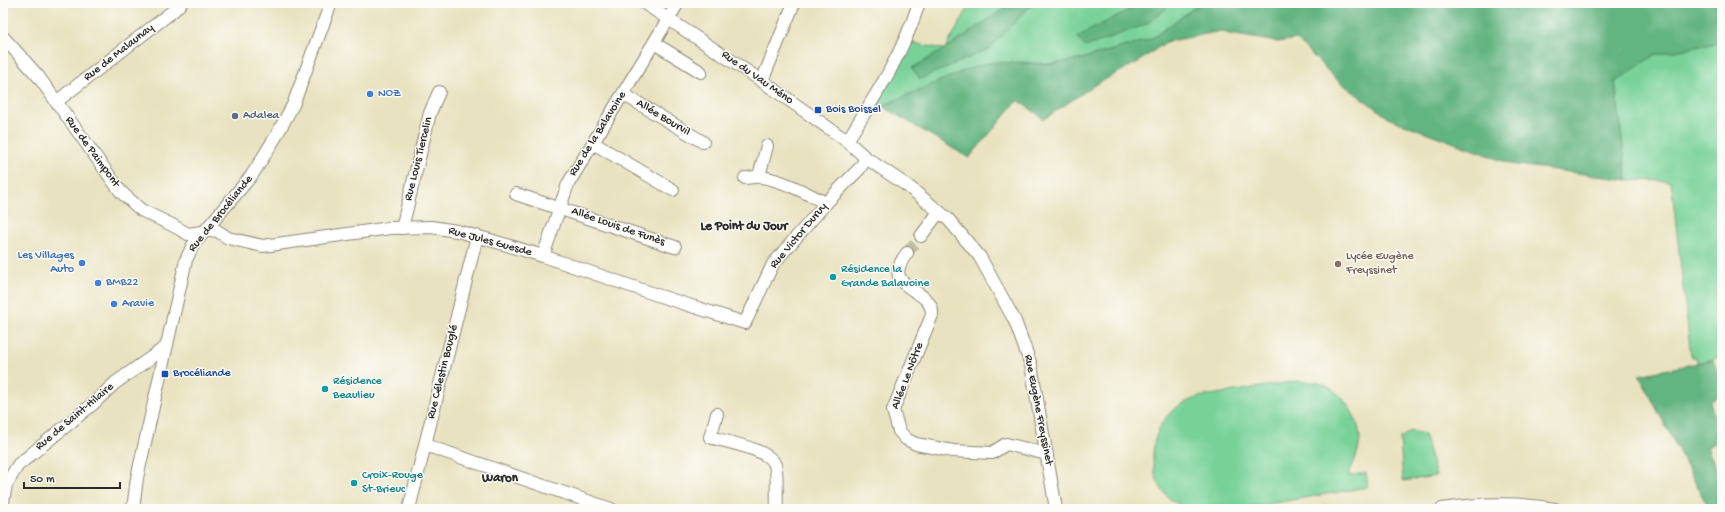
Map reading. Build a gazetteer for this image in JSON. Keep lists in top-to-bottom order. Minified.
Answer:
{"streets":{"street":["Rue de Malaunay","Rue du Vau Méno","Allée Bourvil","Rue de la Balavoine","Rue de Paimpont","Rue Louis Tiercelin","Rue de Brocéliande","Allée Louis de Funès","Rue Victor Duruy","Rue Jules Guesde","Rue Célestin Bouglé","Allée Le Nôtre","Rue Eugène Freyssinet","Rue de Saint-Hilaire"]},"crossings":[["Rue de Malaunay","Rue de Paimpont"],["Rue du Vau Méno","Rue de la Balavoine"],["Rue du Vau Méno","Rue Victor Duruy"],["Rue du Vau Méno","Rue Eugène Freyssinet"],["Allée Bourvil","Rue de la Balavoine"],["Rue de la Balavoine","Allée Louis de Funès"],["Rue de la Balavoine","Rue Jules Guesde"],["Rue de Paimpont","Rue de Brocéliande"],["Rue de Paimpont","Rue Jules Guesde"],["Rue Louis Tiercelin","Rue Jules Guesde"],["Rue de Brocéliande","Rue Jules Guesde"],["Rue de Brocéliande","Rue de Saint-Hilaire"],["Rue Victor Duruy","Rue Jules Guesde"],["Rue Victor Duruy","Rue Eugène Freyssinet"],["Rue Jules Guesde","Rue Célestin Bouglé"],["Allée Le Nôtre","Rue Eugène Freyssinet"]],"districts":["Le Point du Jour","Waron"],"places":{"other":["NOZ","Adalea","Les Villages Auto","Lycée Eugène Freyssinet","Résidence la Grande Balavoine","BMB22","Aravie","Résidence Beaulieu","Croix-Rouge St-Brieuc"],"transit":["Bois Boissel","Brocéliande"]},"scale_bar":"50 m"}
